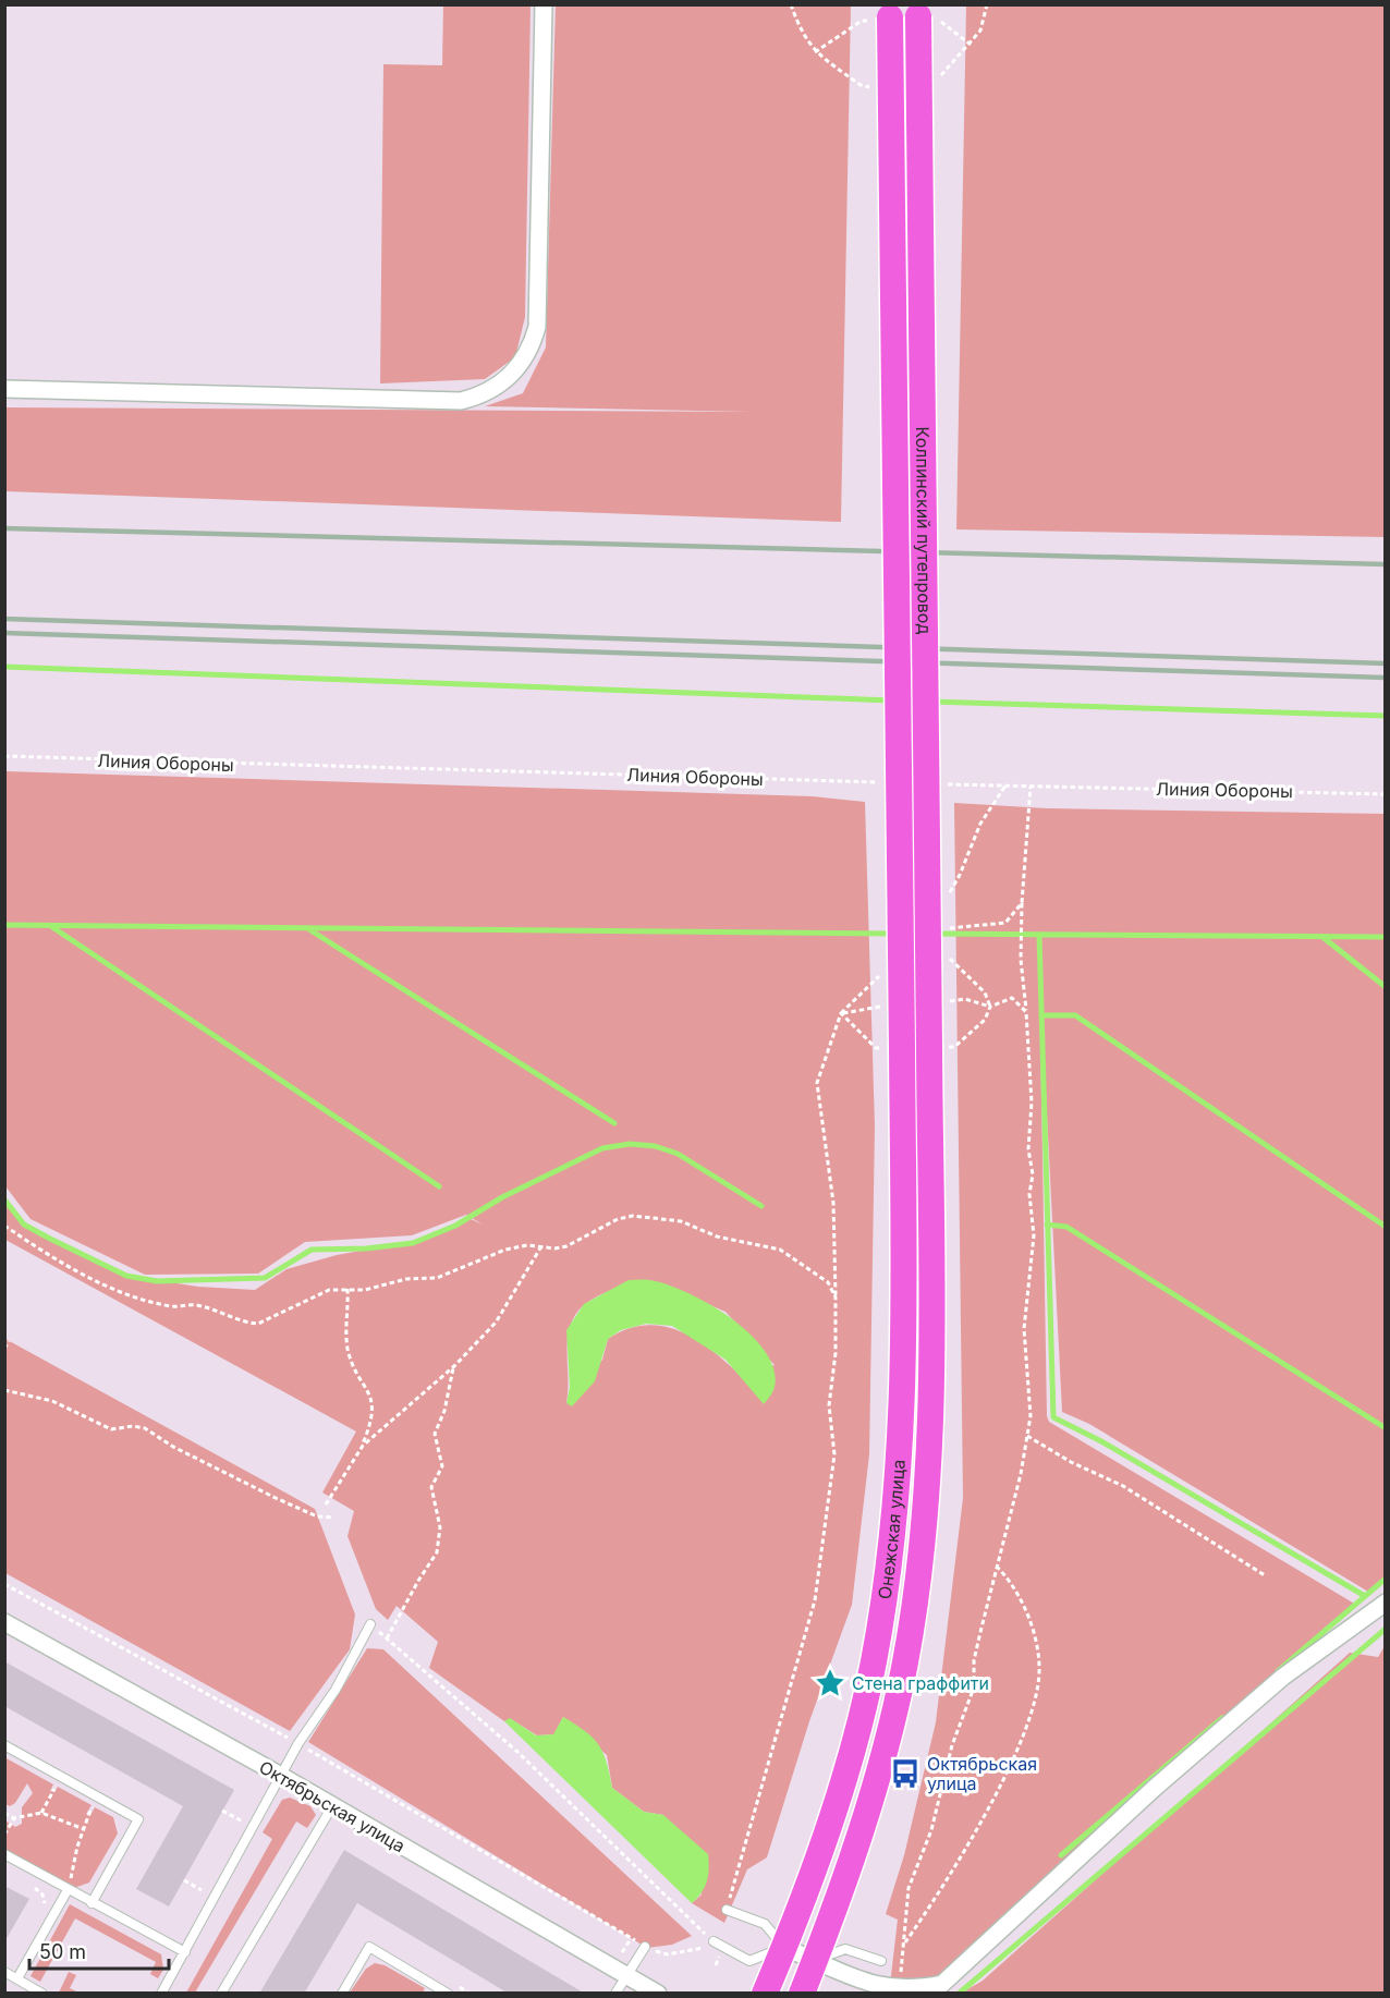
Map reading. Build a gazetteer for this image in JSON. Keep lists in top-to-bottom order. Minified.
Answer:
{"streets":{"main road":["Колпинский путепровод","Онежская улица"],"street":["Октябрьская улица"],"path":["Линия Обороны"]},"crossings":[["Колпинский путепровод","Онежская улица"]],"places":{"place":["Стена граффити"],"bus stop":["Октябрьская улица"]},"scale_bar":"50 m"}
